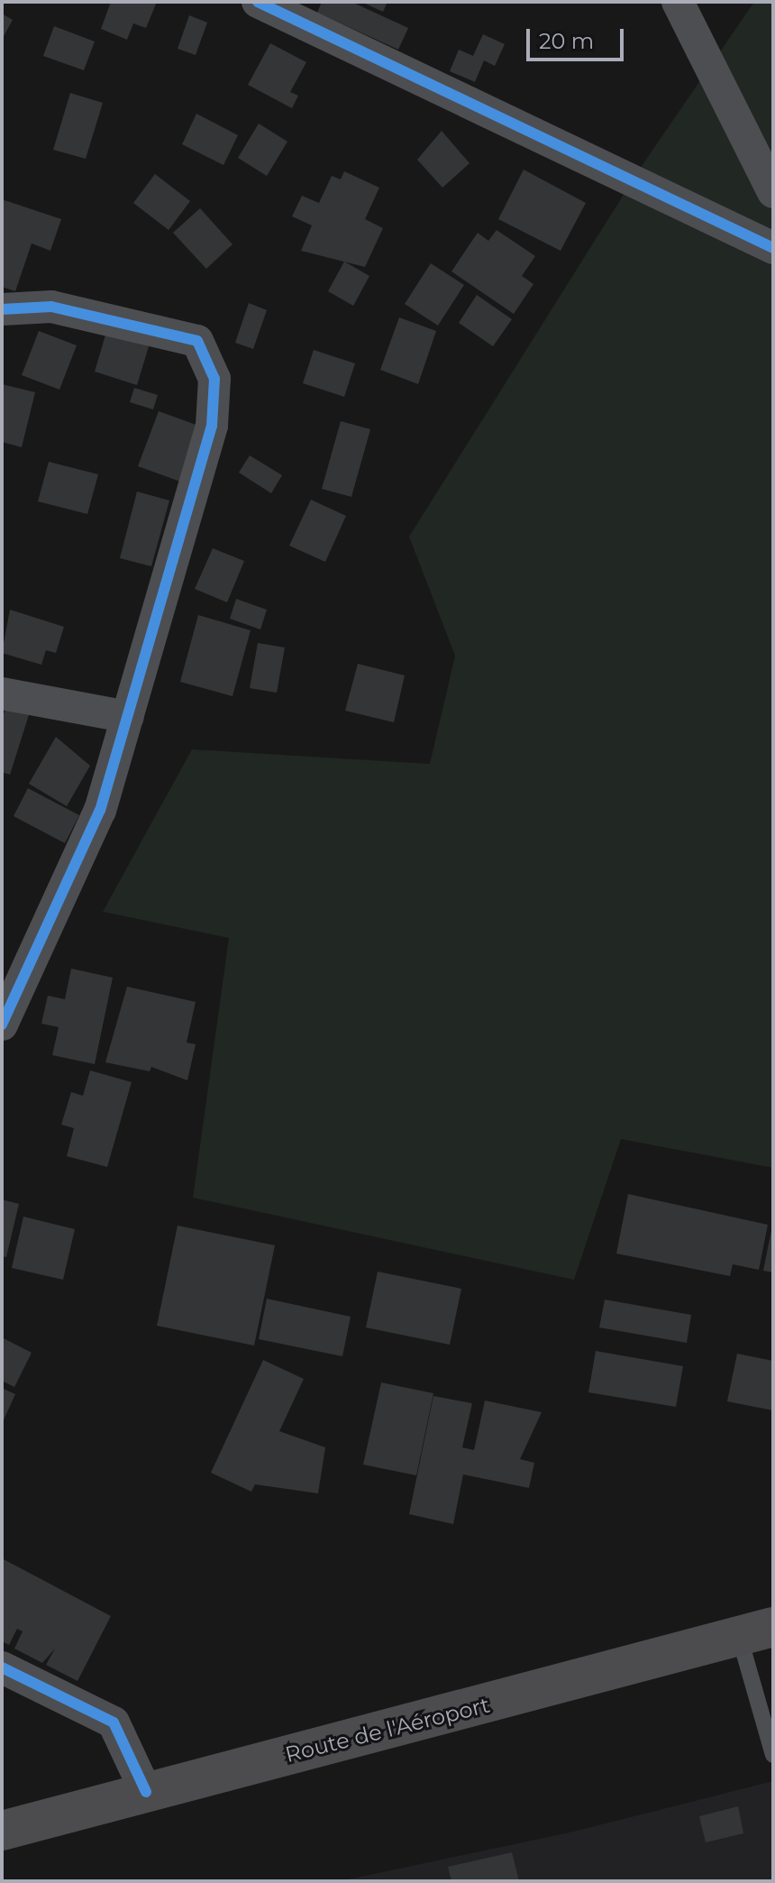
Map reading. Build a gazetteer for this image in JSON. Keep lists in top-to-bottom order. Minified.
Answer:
{"streets":{"main road":["Route de l'Aéroport"]},"scale_bar":"20 m"}
